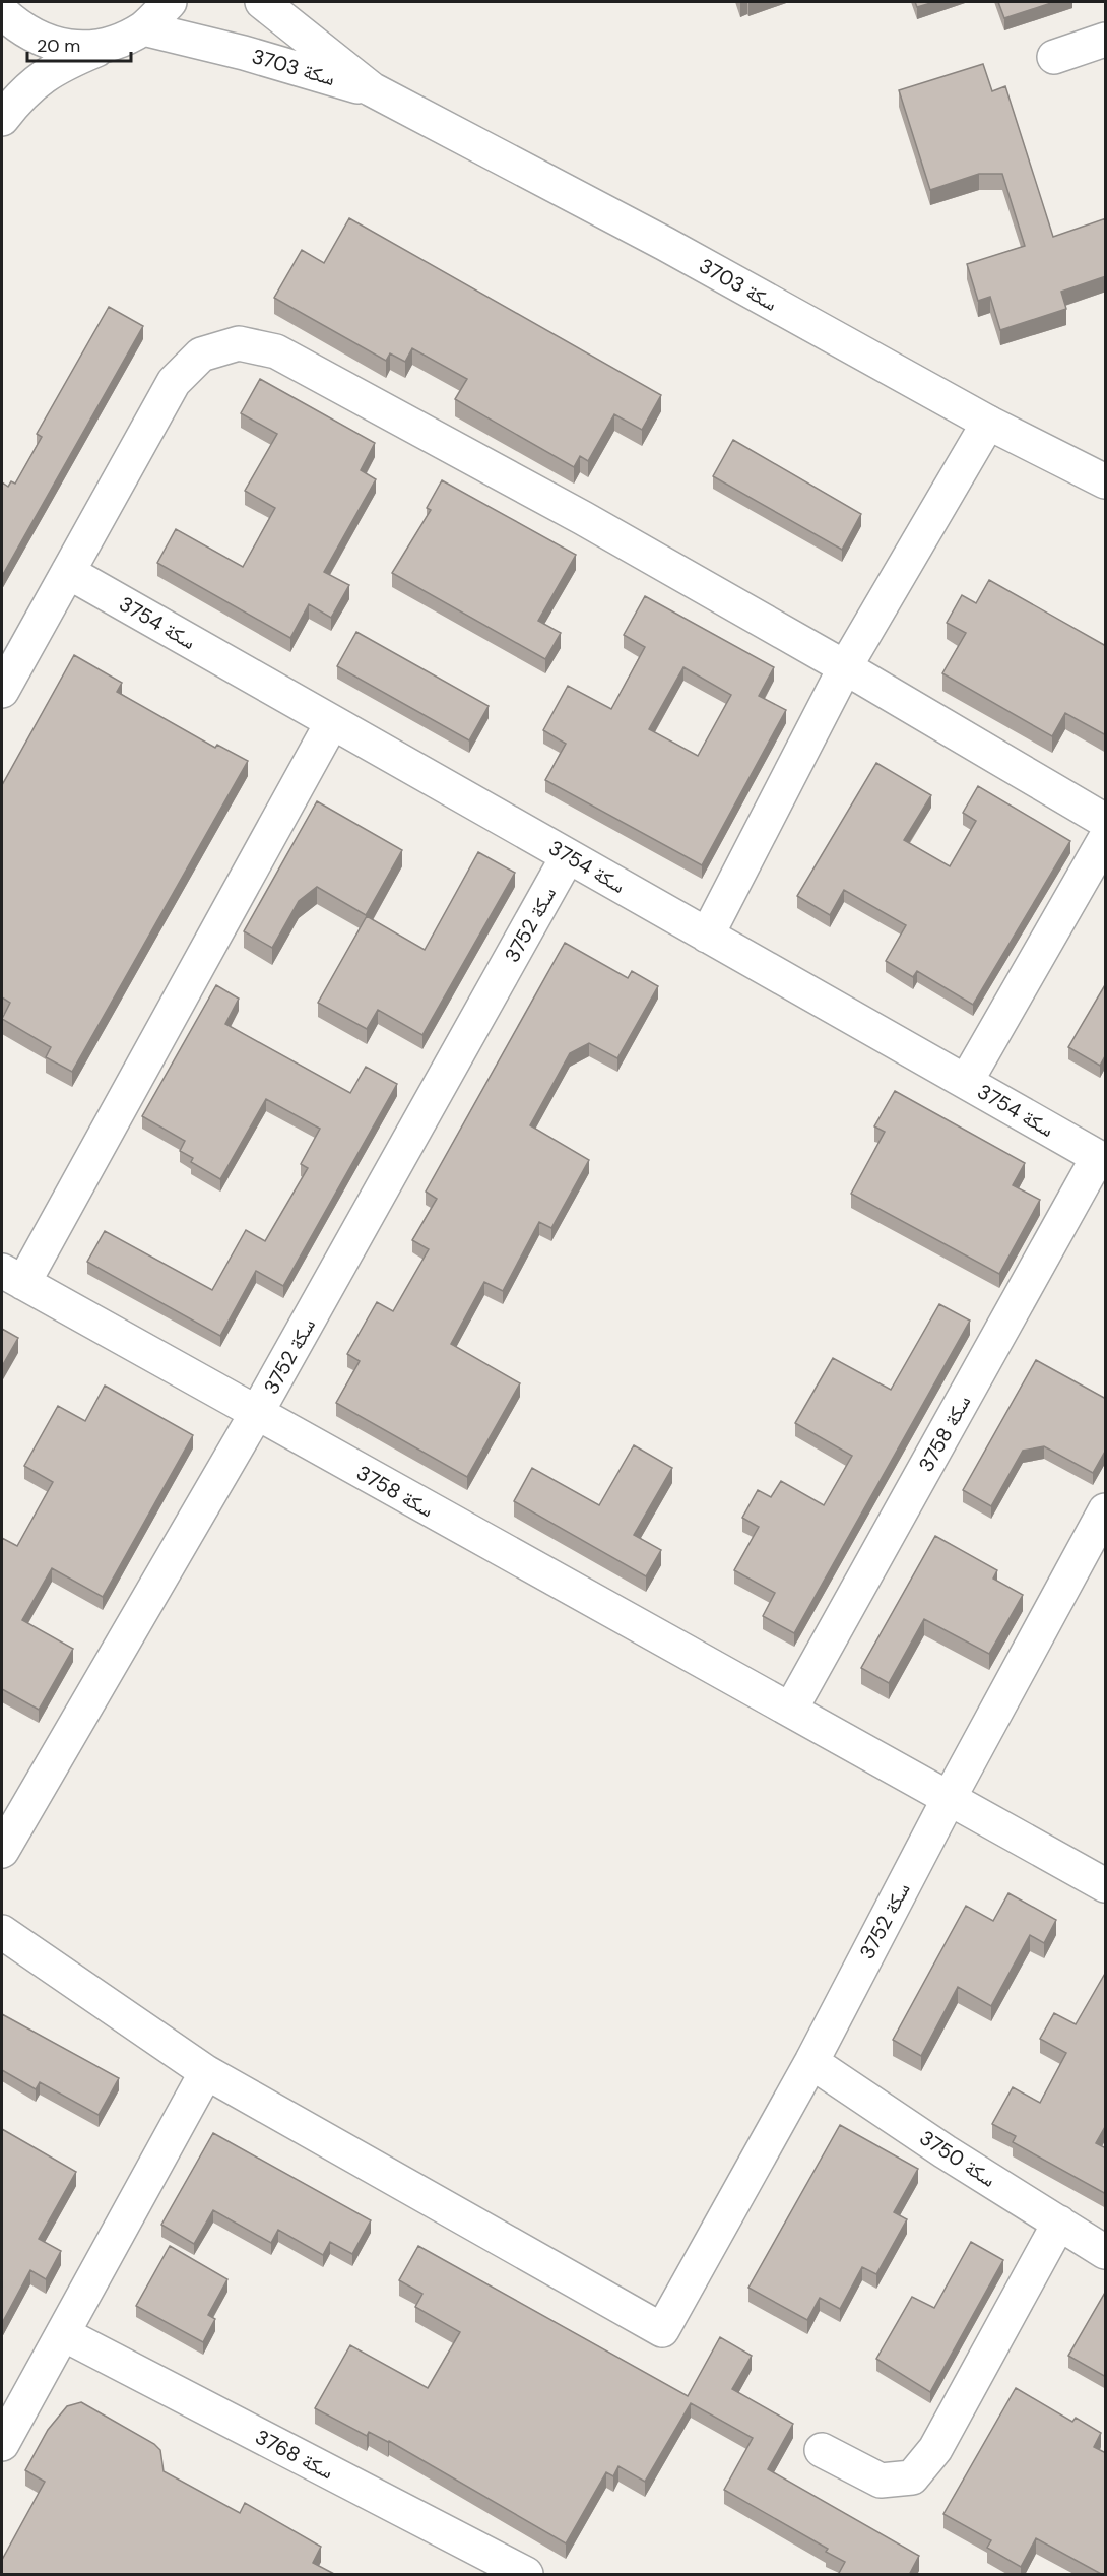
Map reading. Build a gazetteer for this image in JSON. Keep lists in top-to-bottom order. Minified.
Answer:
{"streets":{"street":["سكة 3703","سكة 3754","سكة 3752","سكة 3758","سكة 3750","سكة 3768"]},"crossings":[["سكة 3754","سكة 3752"],["سكة 3754","سكة 3758"],["سكة 3752","سكة 3758"],["سكة 3752","سكة 3750"]],"scale_bar":"20 m"}
